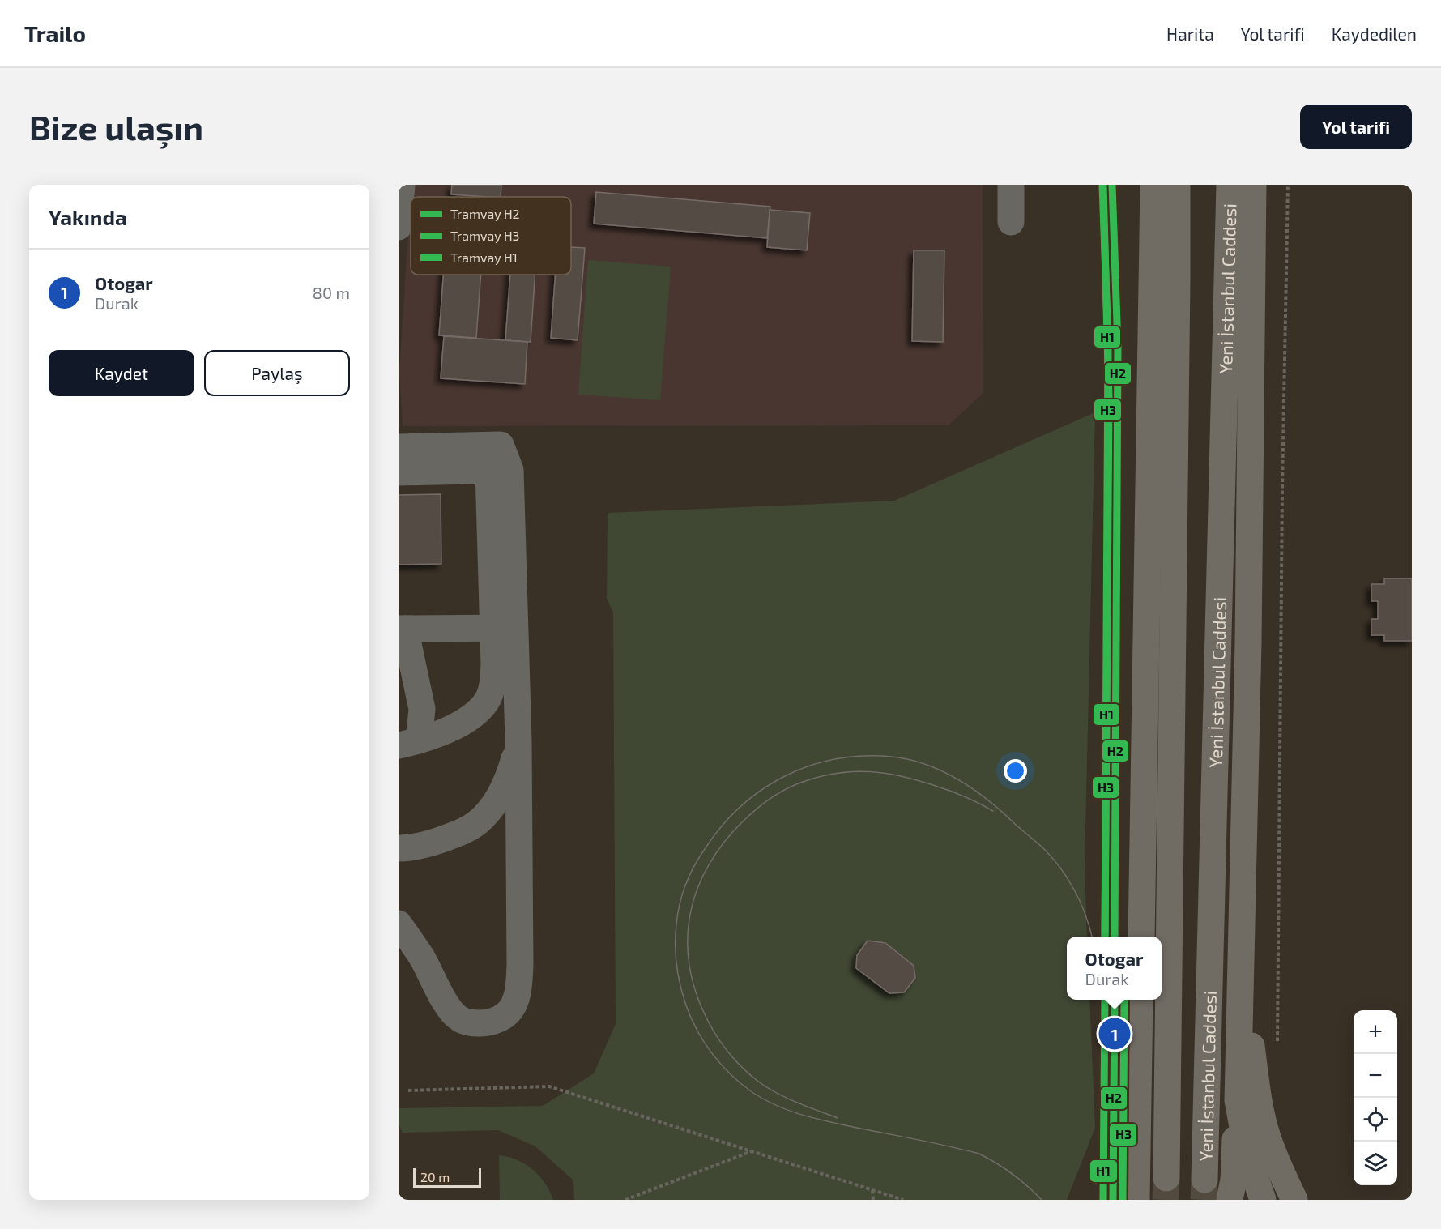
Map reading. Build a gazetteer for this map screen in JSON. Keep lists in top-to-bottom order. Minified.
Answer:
{"streets":{"highway":["Yeni İstanbul Caddesi"]},"lines":["tram line H2","tram line H3","tram line H1"],"legend":["Tramvay H2","Tramvay H3","Tramvay H1"],"scale_bar":"20 m","page":{"header":"Trailo","nav":["Harita","Yol tarifi","Kaydedilen"],"buttons":["Yol tarifi",["Kaydet","Paylaş"]],"title":"Bize ulaşın","heading":"Yakında","list":[{"mark":"1","name":"Otogar","note":"Durak","value":"80 m"}],"popup":["Otogar","Durak"],"map_buttons":["+","−"],"pins":"1","scale":"20 m"}}
